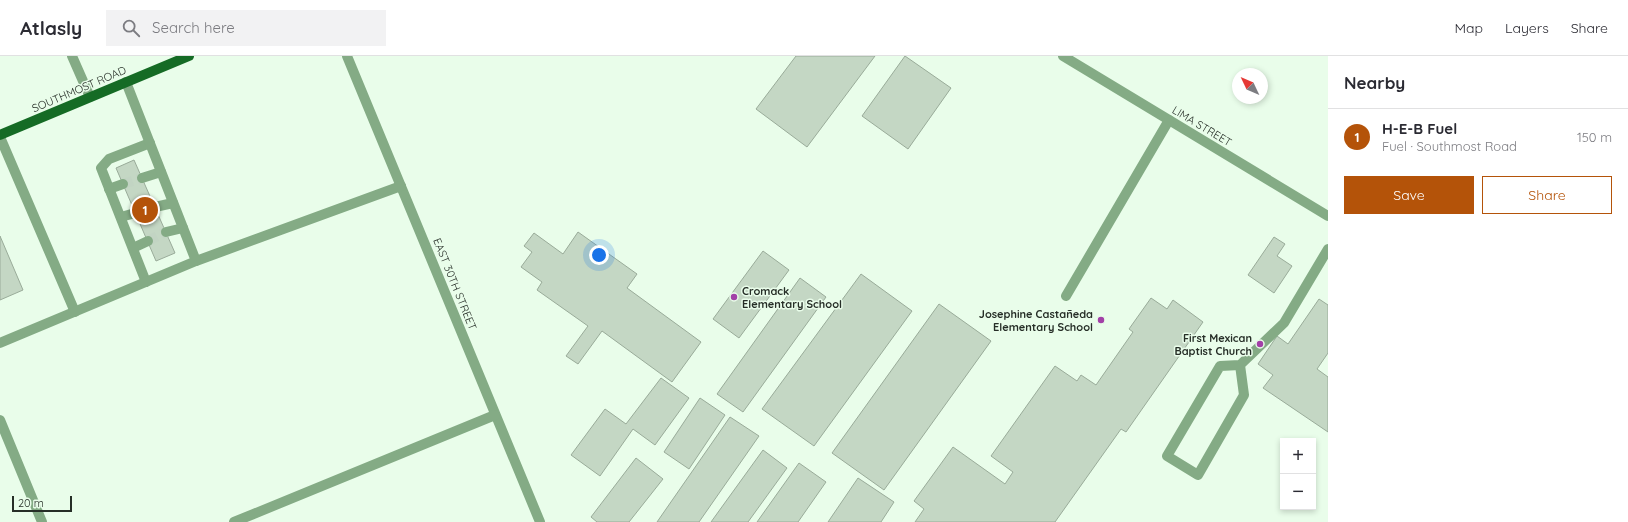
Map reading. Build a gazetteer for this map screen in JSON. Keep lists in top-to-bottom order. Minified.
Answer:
{"streets":{"main road":["SOUTHMOST ROAD"],"street":["LIMA STREET","EAST 30TH STREET"]},"places":["Cromack Elementary School","Josephine Castañeda Elementary School","First Mexican Baptist Church"],"scale_bar":"20 m","north":"top left","page":{"header":"Atlasly","search":"Search here","nav":["Map","Layers","Share"],"heading":"Nearby","list":[{"mark":"1","name":"H-E-B Fuel","note":"Fuel · Southmost Road","value":"150 m"}],"buttons":["Save","Share"],"pins":"1","map_buttons":["+","−"],"scale":"20 m"}}
